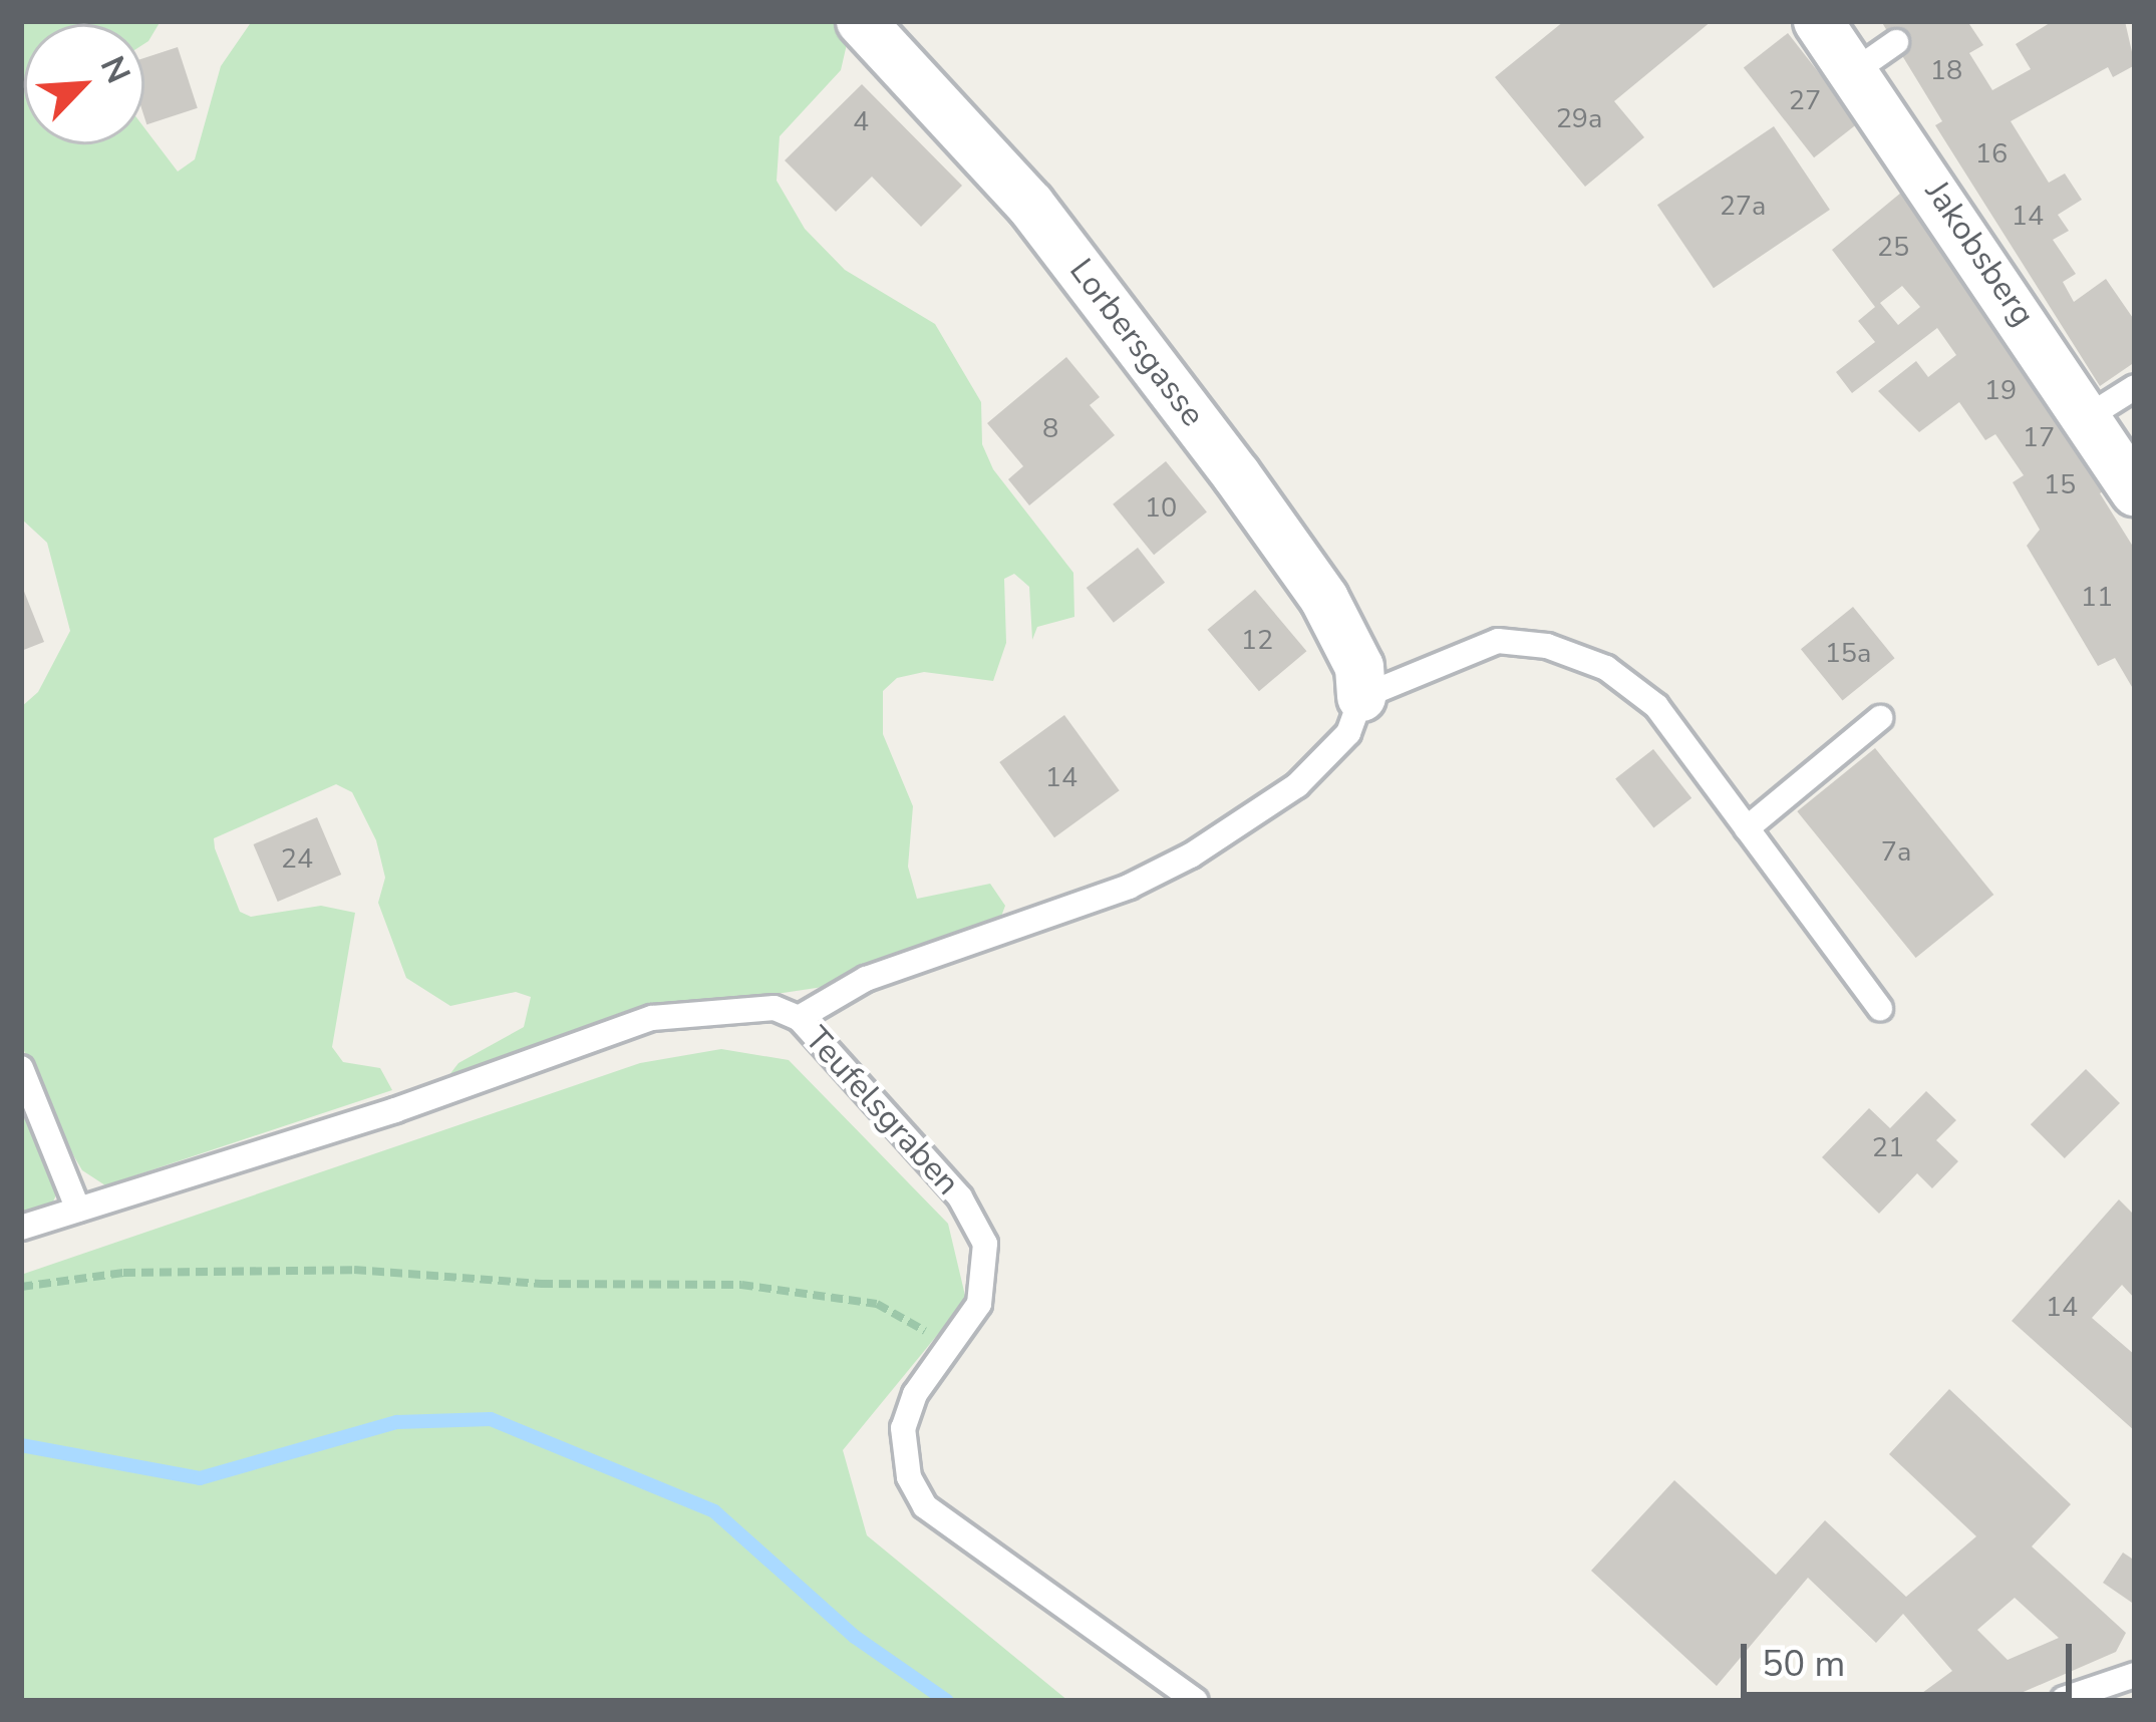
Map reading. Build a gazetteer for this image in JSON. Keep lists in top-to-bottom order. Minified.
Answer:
{"streets":{"street":["Jakobsberg","Lorbersgasse"],"lane":["Teufelsgraben"]},"house_numbers":["18","27","29a","4","16","27a","14","25","19","8","17","15","10","11","12","15a","14","7a","24","21","14"],"scale_bar":"50 m","north":"top right"}
